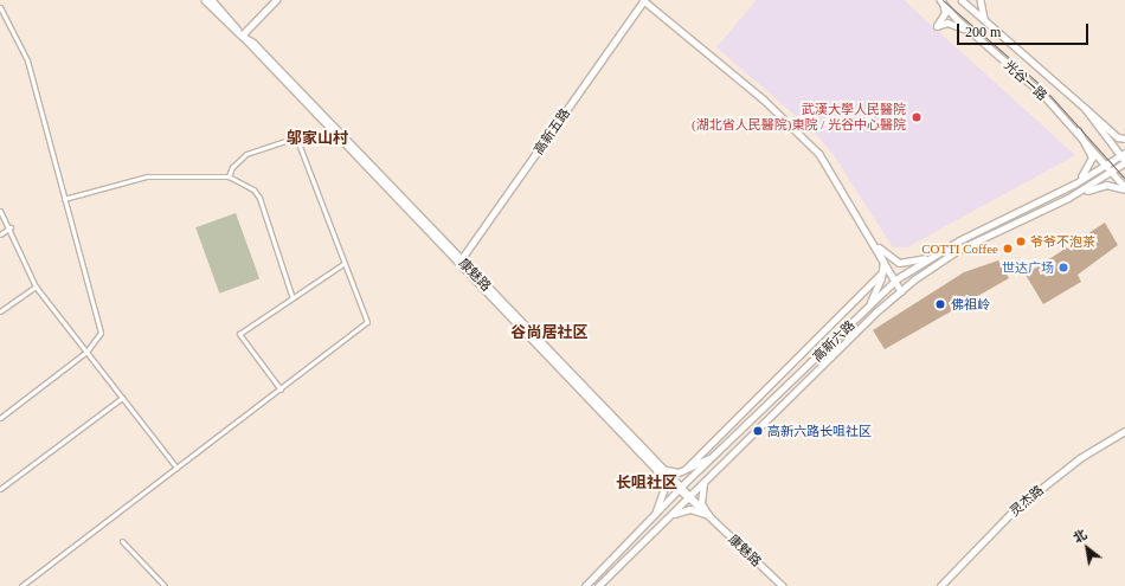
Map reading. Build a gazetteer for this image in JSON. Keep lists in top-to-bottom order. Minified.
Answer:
{"streets":{"main road":["光谷一路","高新五路","康魅路","高新六路","灵杰路"]},"crossings":[["光谷一路","高新六路"],["高新五路","康魅路"],["康魅路","高新六路"]],"districts":["邬家山村","谷尚居社区","长咀社区"],"places":["武漢大學人民醫院 (湖北省人民醫院)東院 / 光谷中心醫院","爷爷不泡茶","COTTI Coffee","世达广场","佛祖岭","高新六路长咀社区"],"scale_bar":"200 m","north":"top left"}
